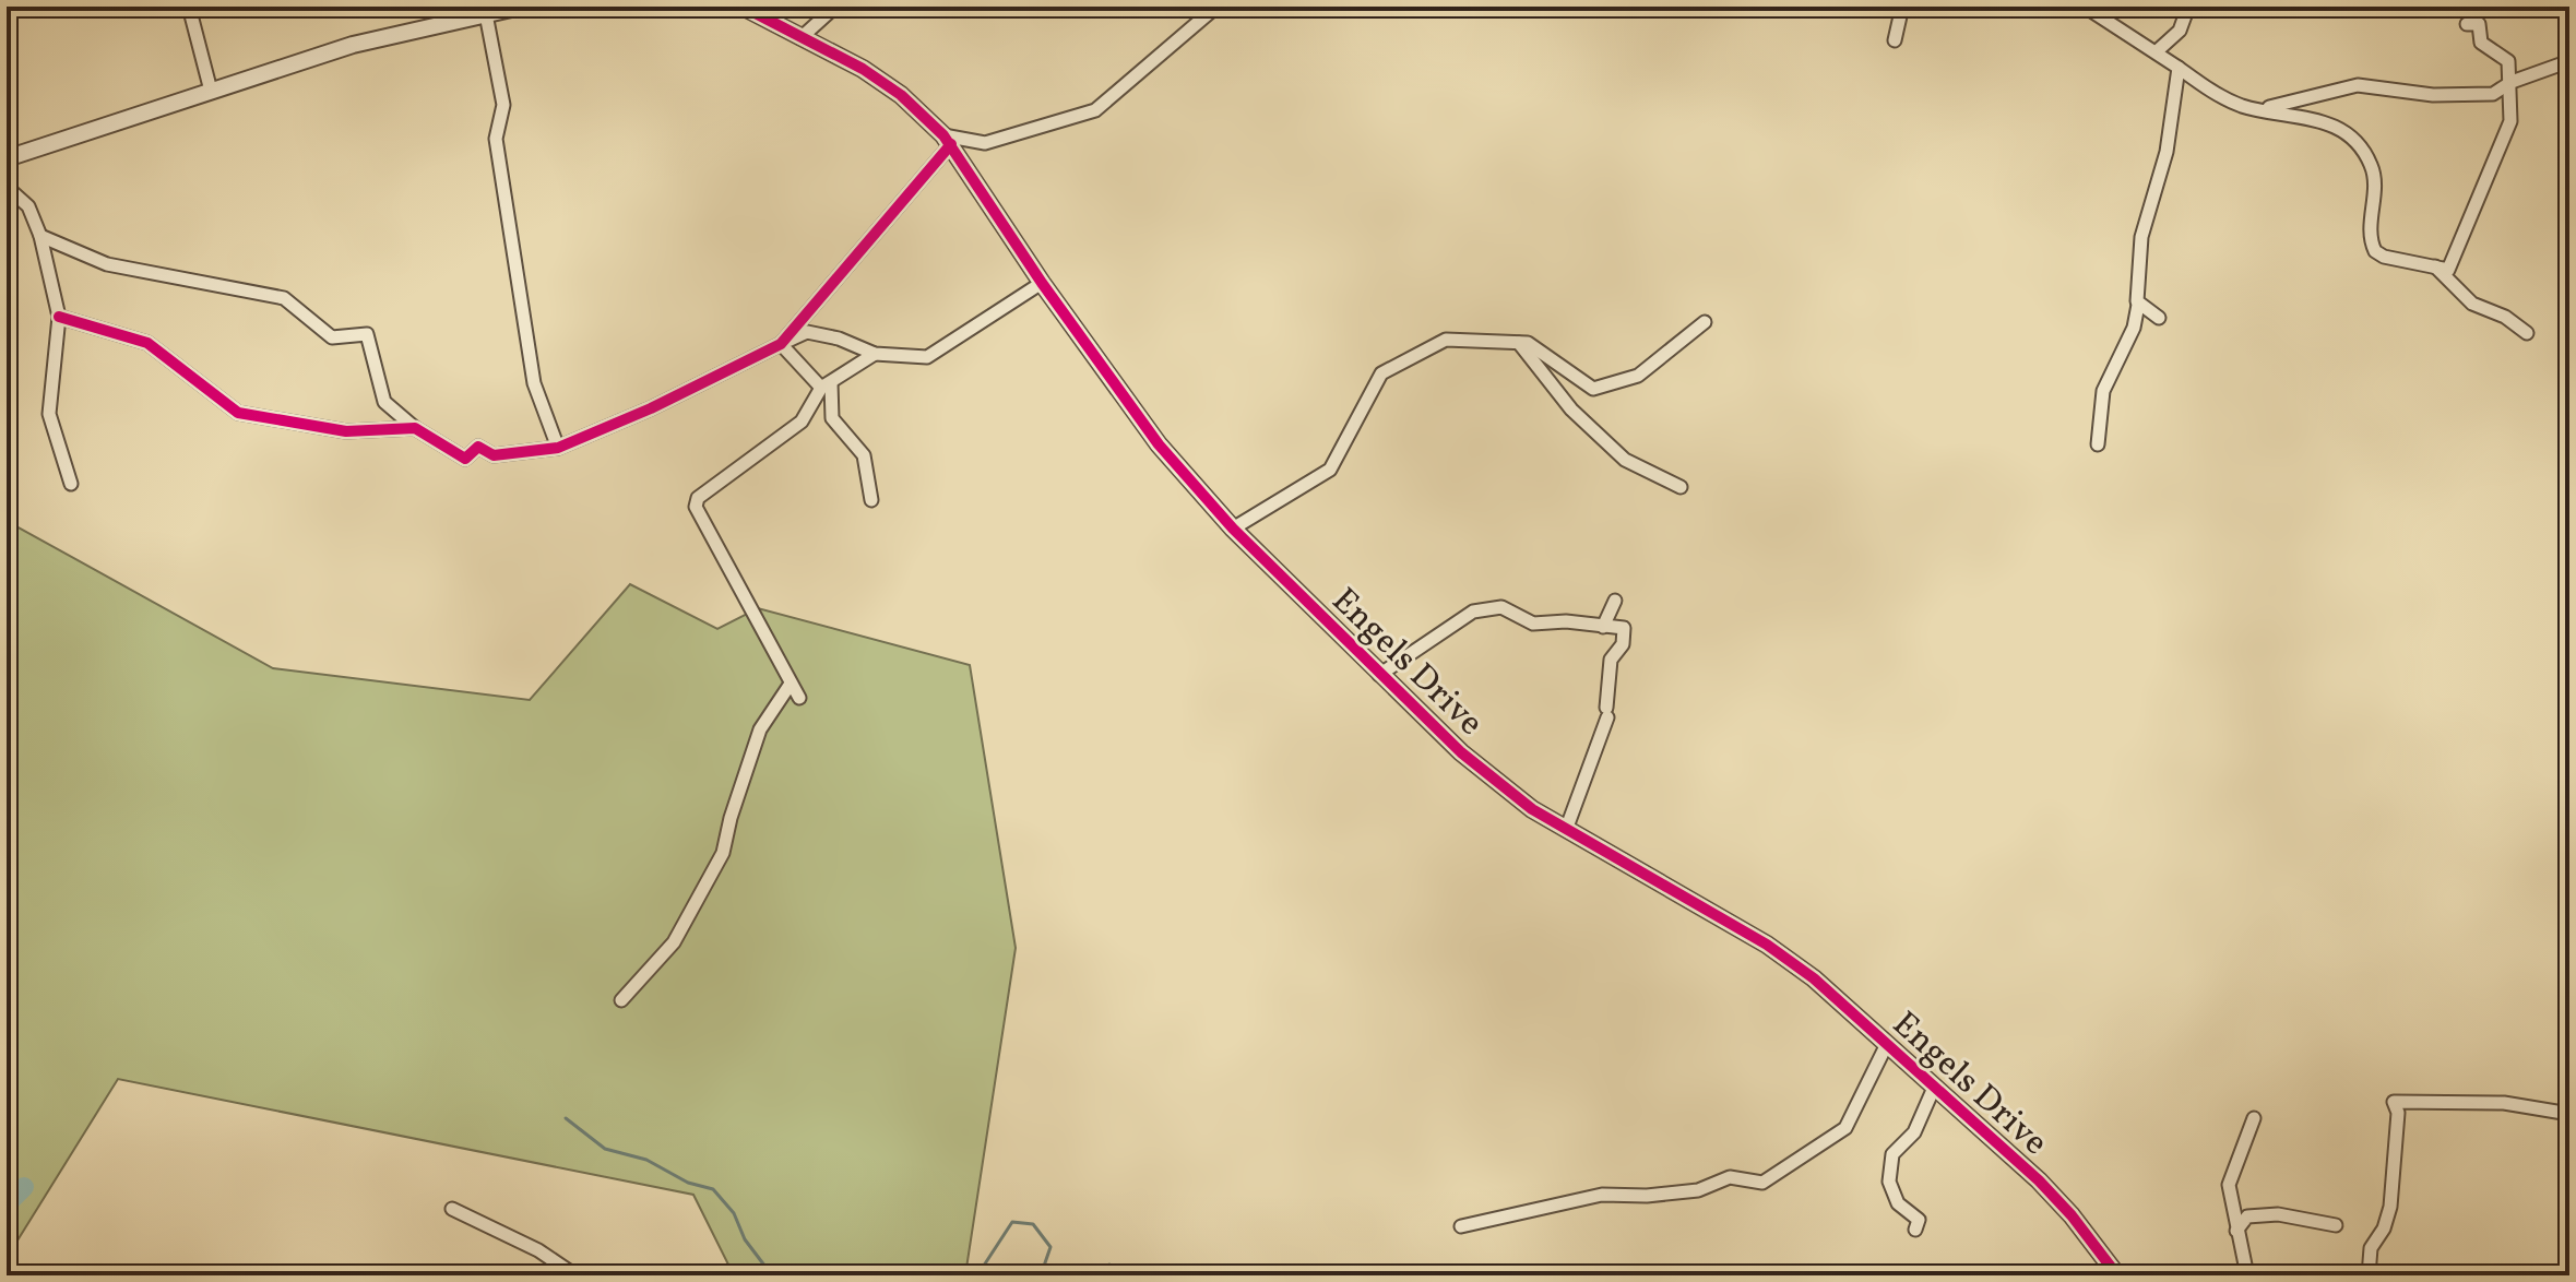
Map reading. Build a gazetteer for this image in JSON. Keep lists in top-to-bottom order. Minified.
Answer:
{"streets":{"street":["Engels Drive"]}}
